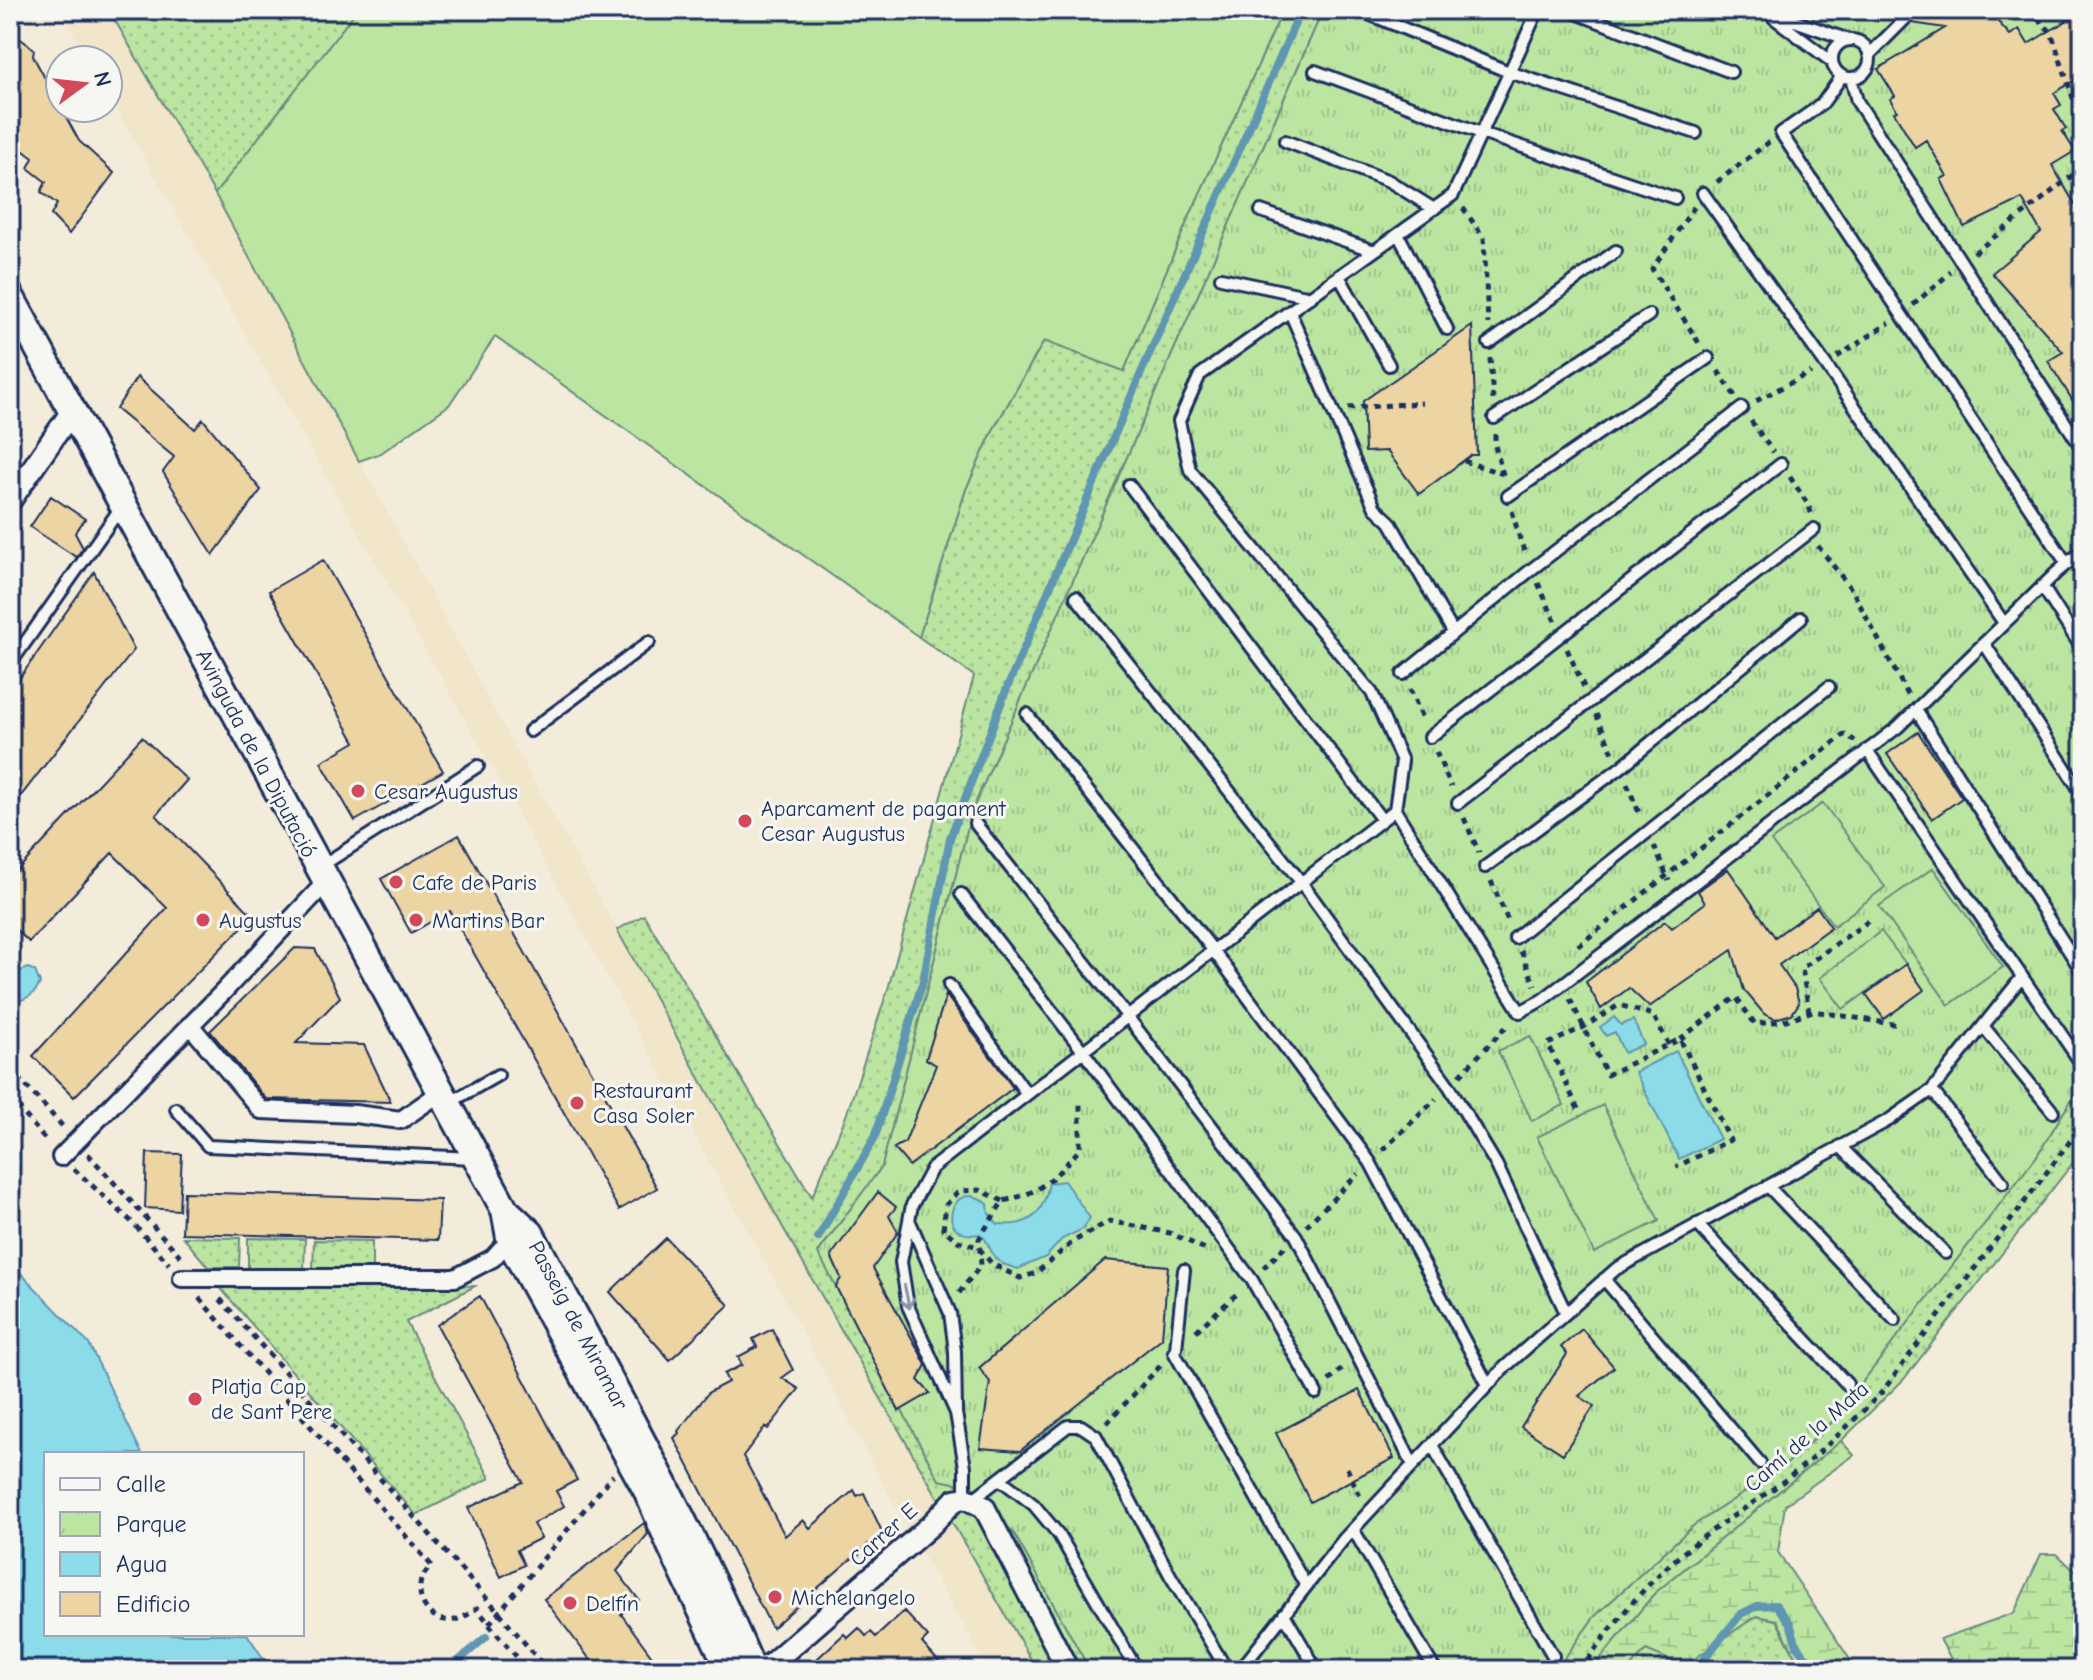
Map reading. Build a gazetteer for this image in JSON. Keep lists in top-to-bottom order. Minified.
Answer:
{"streets":{"street":["Avinguda de la Diputació","Passeig de Miramar","Carrer E"],"path":["Camí de la Mata"]},"crossings":[["Avinguda de la Diputació","Passeig de Miramar"],["Passeig de Miramar","Carrer E"]],"places":["Cesar Augustus","Aparcament de pagament Cesar Augustus","Cafe de Paris","Augustus","Martins Bar","Restaurant Casa Soler","Platja Cap de Sant Pere","Michelangelo","Delfín"],"legend":["Calle","Parque","Agua","Edificio"],"north":"right"}
